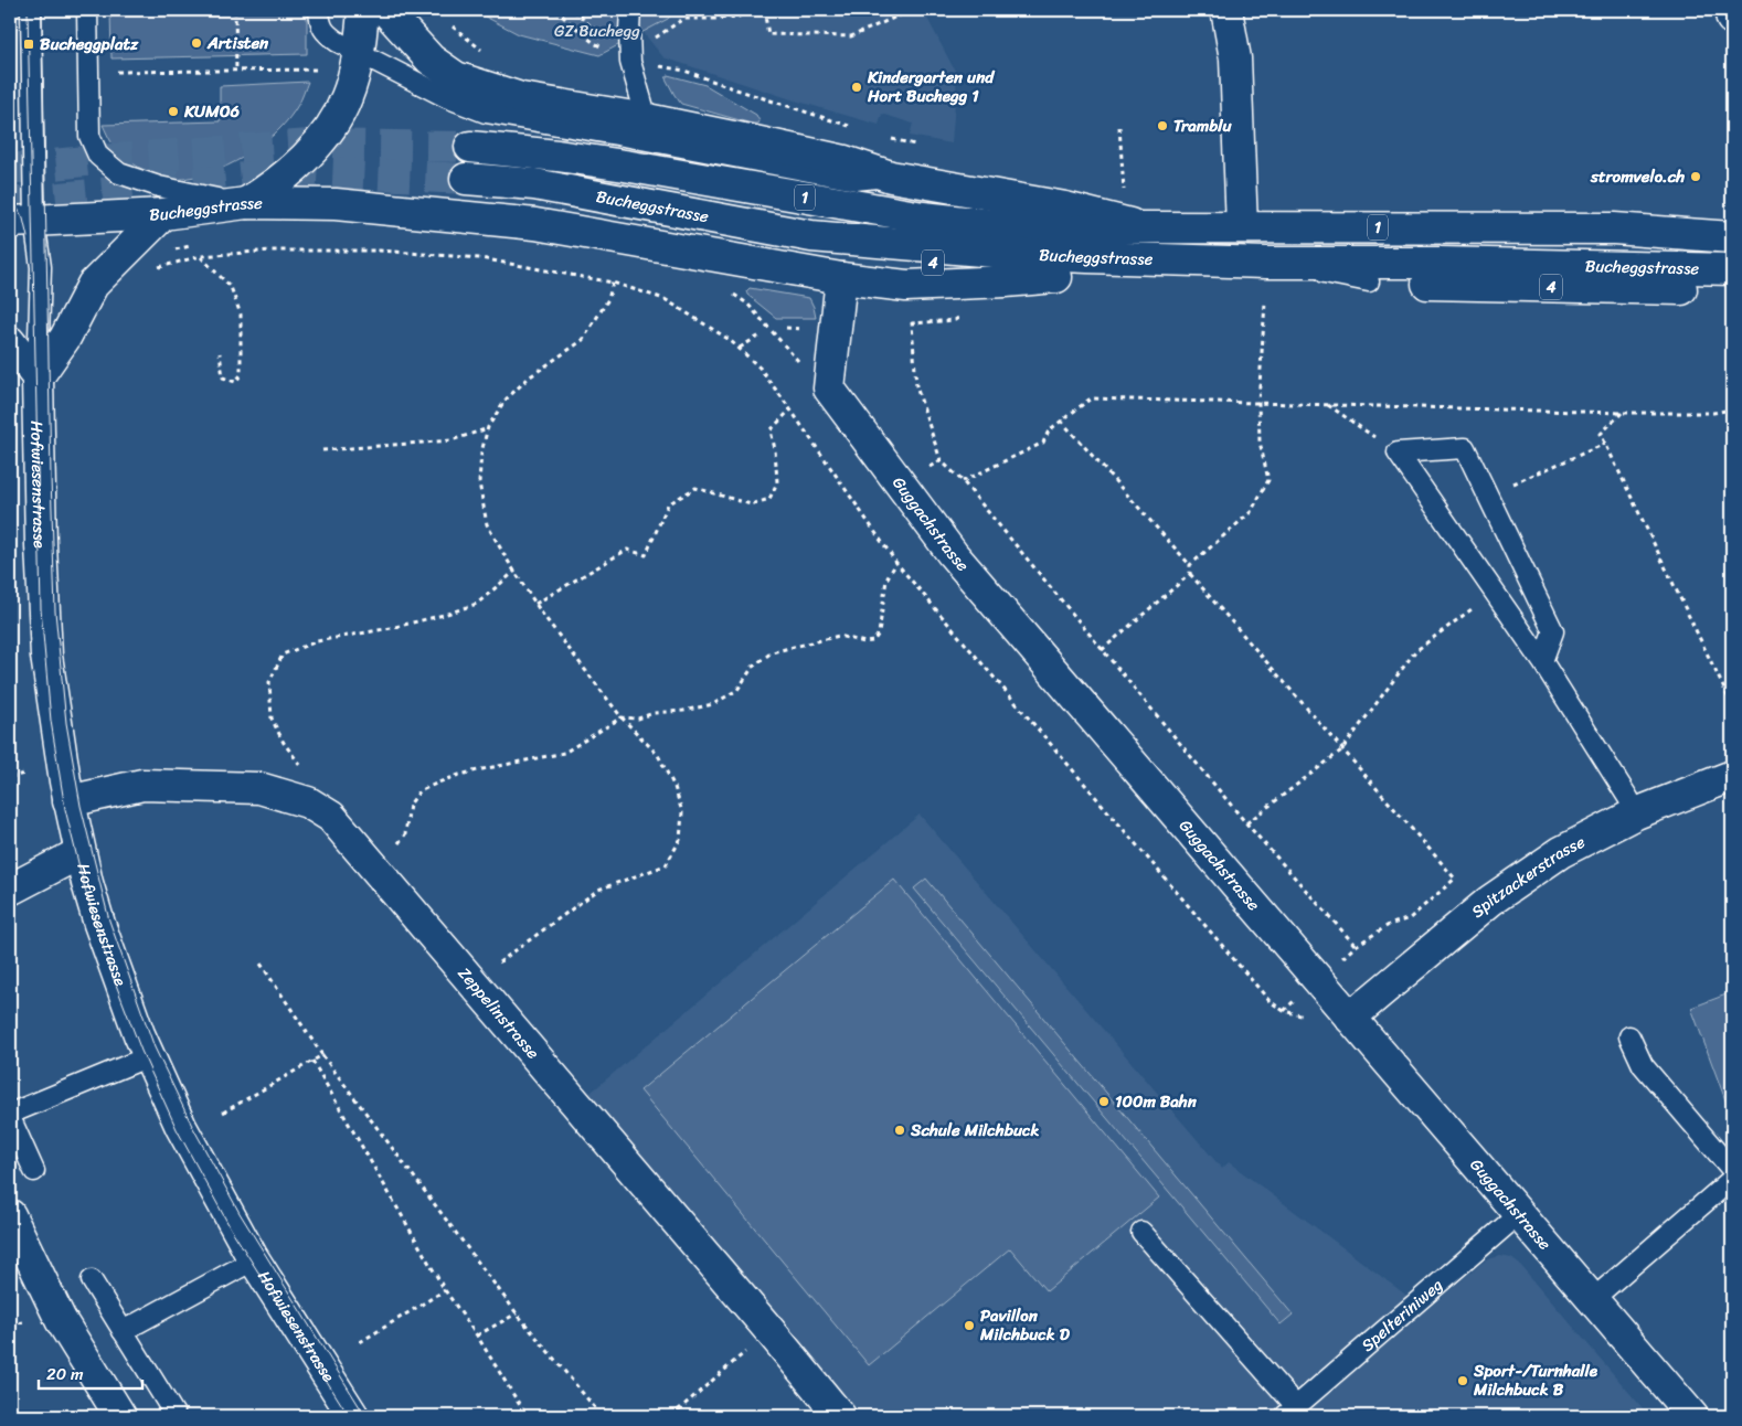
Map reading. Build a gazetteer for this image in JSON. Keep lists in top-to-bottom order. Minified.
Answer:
{"streets":{"street":["1","Bucheggstrasse","4","Hofwiesenstrasse","Guggachstrasse","Spitzackerstrasse","Zeppelinstrasse"],"lane":["Spelteriniweg"]},"crossings":[["Bucheggstrasse","4"],["Bucheggstrasse","Guggachstrasse"],["Hofwiesenstrasse","Zeppelinstrasse"],["Guggachstrasse","Spitzackerstrasse"],["Guggachstrasse","Spelteriniweg"]],"parks":["GZ Buchegg"],"places":{"other":["Artisten","Kindergarten und Hort Buchegg 1","KUMO6","Tramblu","stromvelo.ch","100m Bahn","Schule Milchbuck","Pavillon Milchbuck D","Sport-/Turnhalle Milchbuck B"],"transit":["Bucheggplatz"]},"scale_bar":"20 m"}
